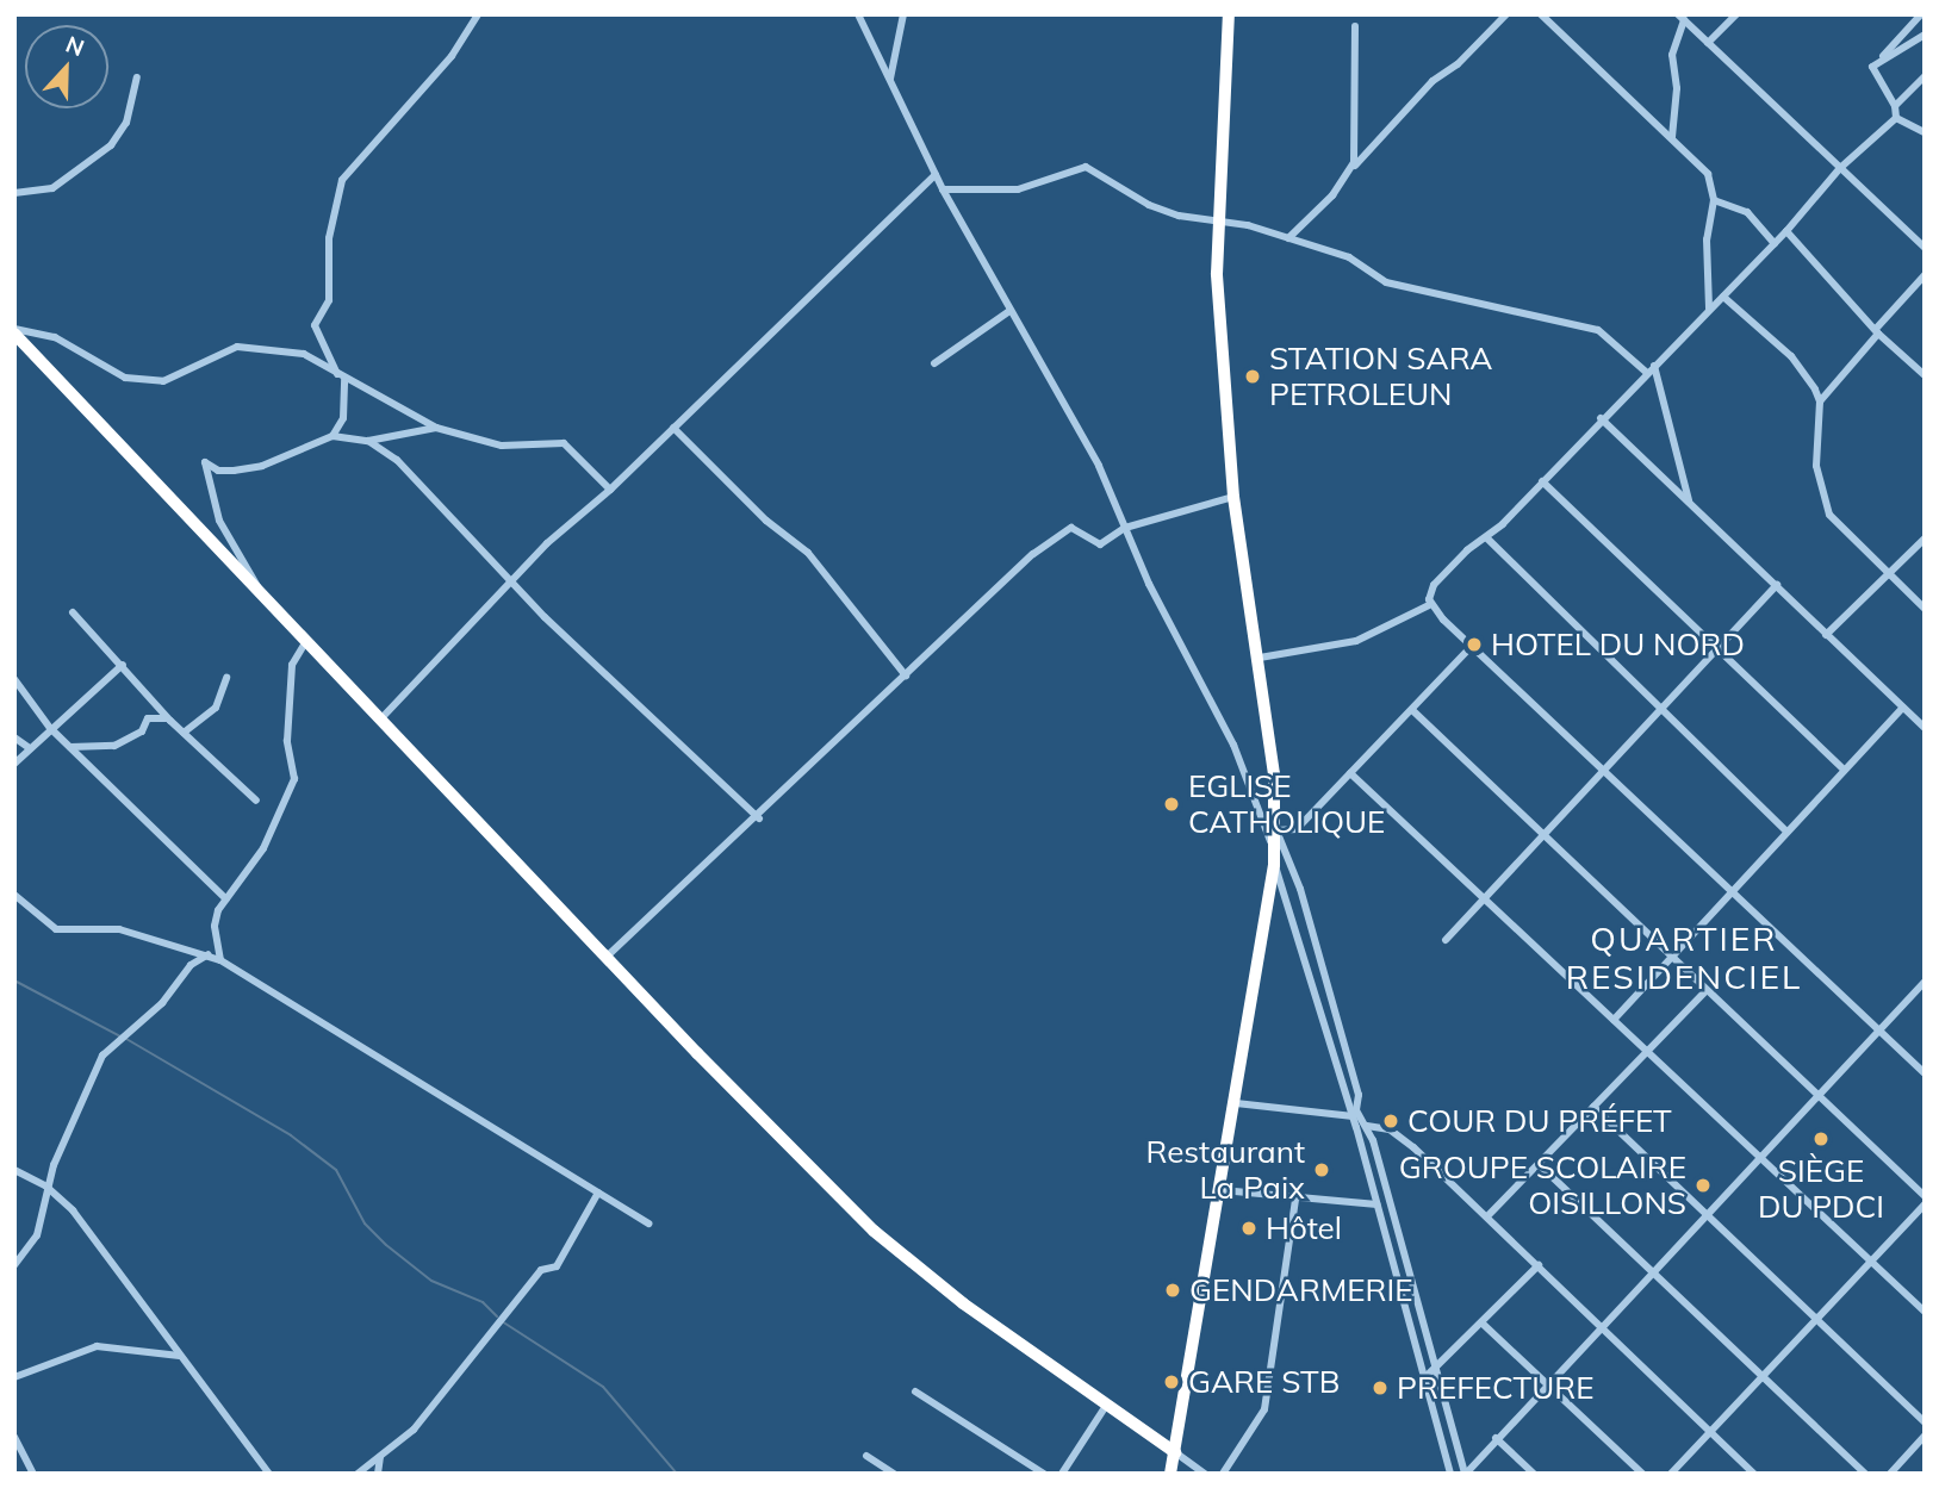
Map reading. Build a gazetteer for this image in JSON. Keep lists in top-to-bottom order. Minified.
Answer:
{"districts":["QUARTIER RESIDENCIEL"],"places":["STATION SARA PETROLEUN","HOTEL DU NORD","EGLISE CATHOLIQUE","COUR DU PRÉFET","SIÈGE DU PDCI","Restaurant La Paix","GROUPE SCOLAIRE OISILLONS","Hôtel","GENDARMERIE","GARE STB","PREFECTURE"],"north":"top"}
